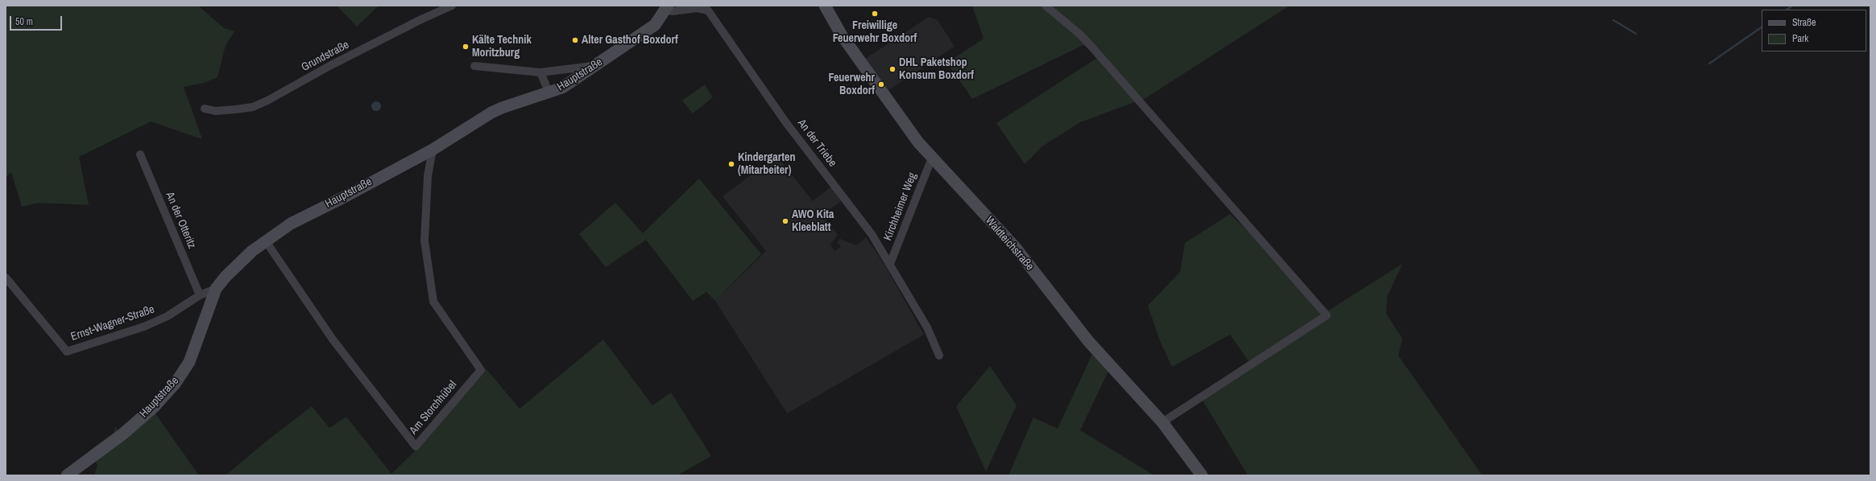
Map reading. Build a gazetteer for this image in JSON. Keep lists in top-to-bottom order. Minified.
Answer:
{"streets":{"street":["Grundstraße","Hauptstraße","An der Triebe","Kirchheimer Weg","An der Otteritz","Waldteichstraße","Ernst-Wagner-Straße","Am Storchhübel"]},"crossings":[["Hauptstraße","An der Triebe"],["Hauptstraße","Ernst-Wagner-Straße"],["Hauptstraße","Am Storchhübel"],["An der Triebe","Kirchheimer Weg"],["Kirchheimer Weg","Waldteichstraße"],["An der Otteritz","Ernst-Wagner-Straße"]],"places":["Freiwillige Feuerwehr Boxdorf","Alter Gasthof Boxdorf","Kälte Technik Moritzburg","DHL Paketshop Konsum Boxdorf","Feuerwehr Boxdorf","Kindergarten (Mitarbeiter)","AWO Kita Kleeblatt"],"legend":["Straße","Park"],"scale_bar":"50 m"}
